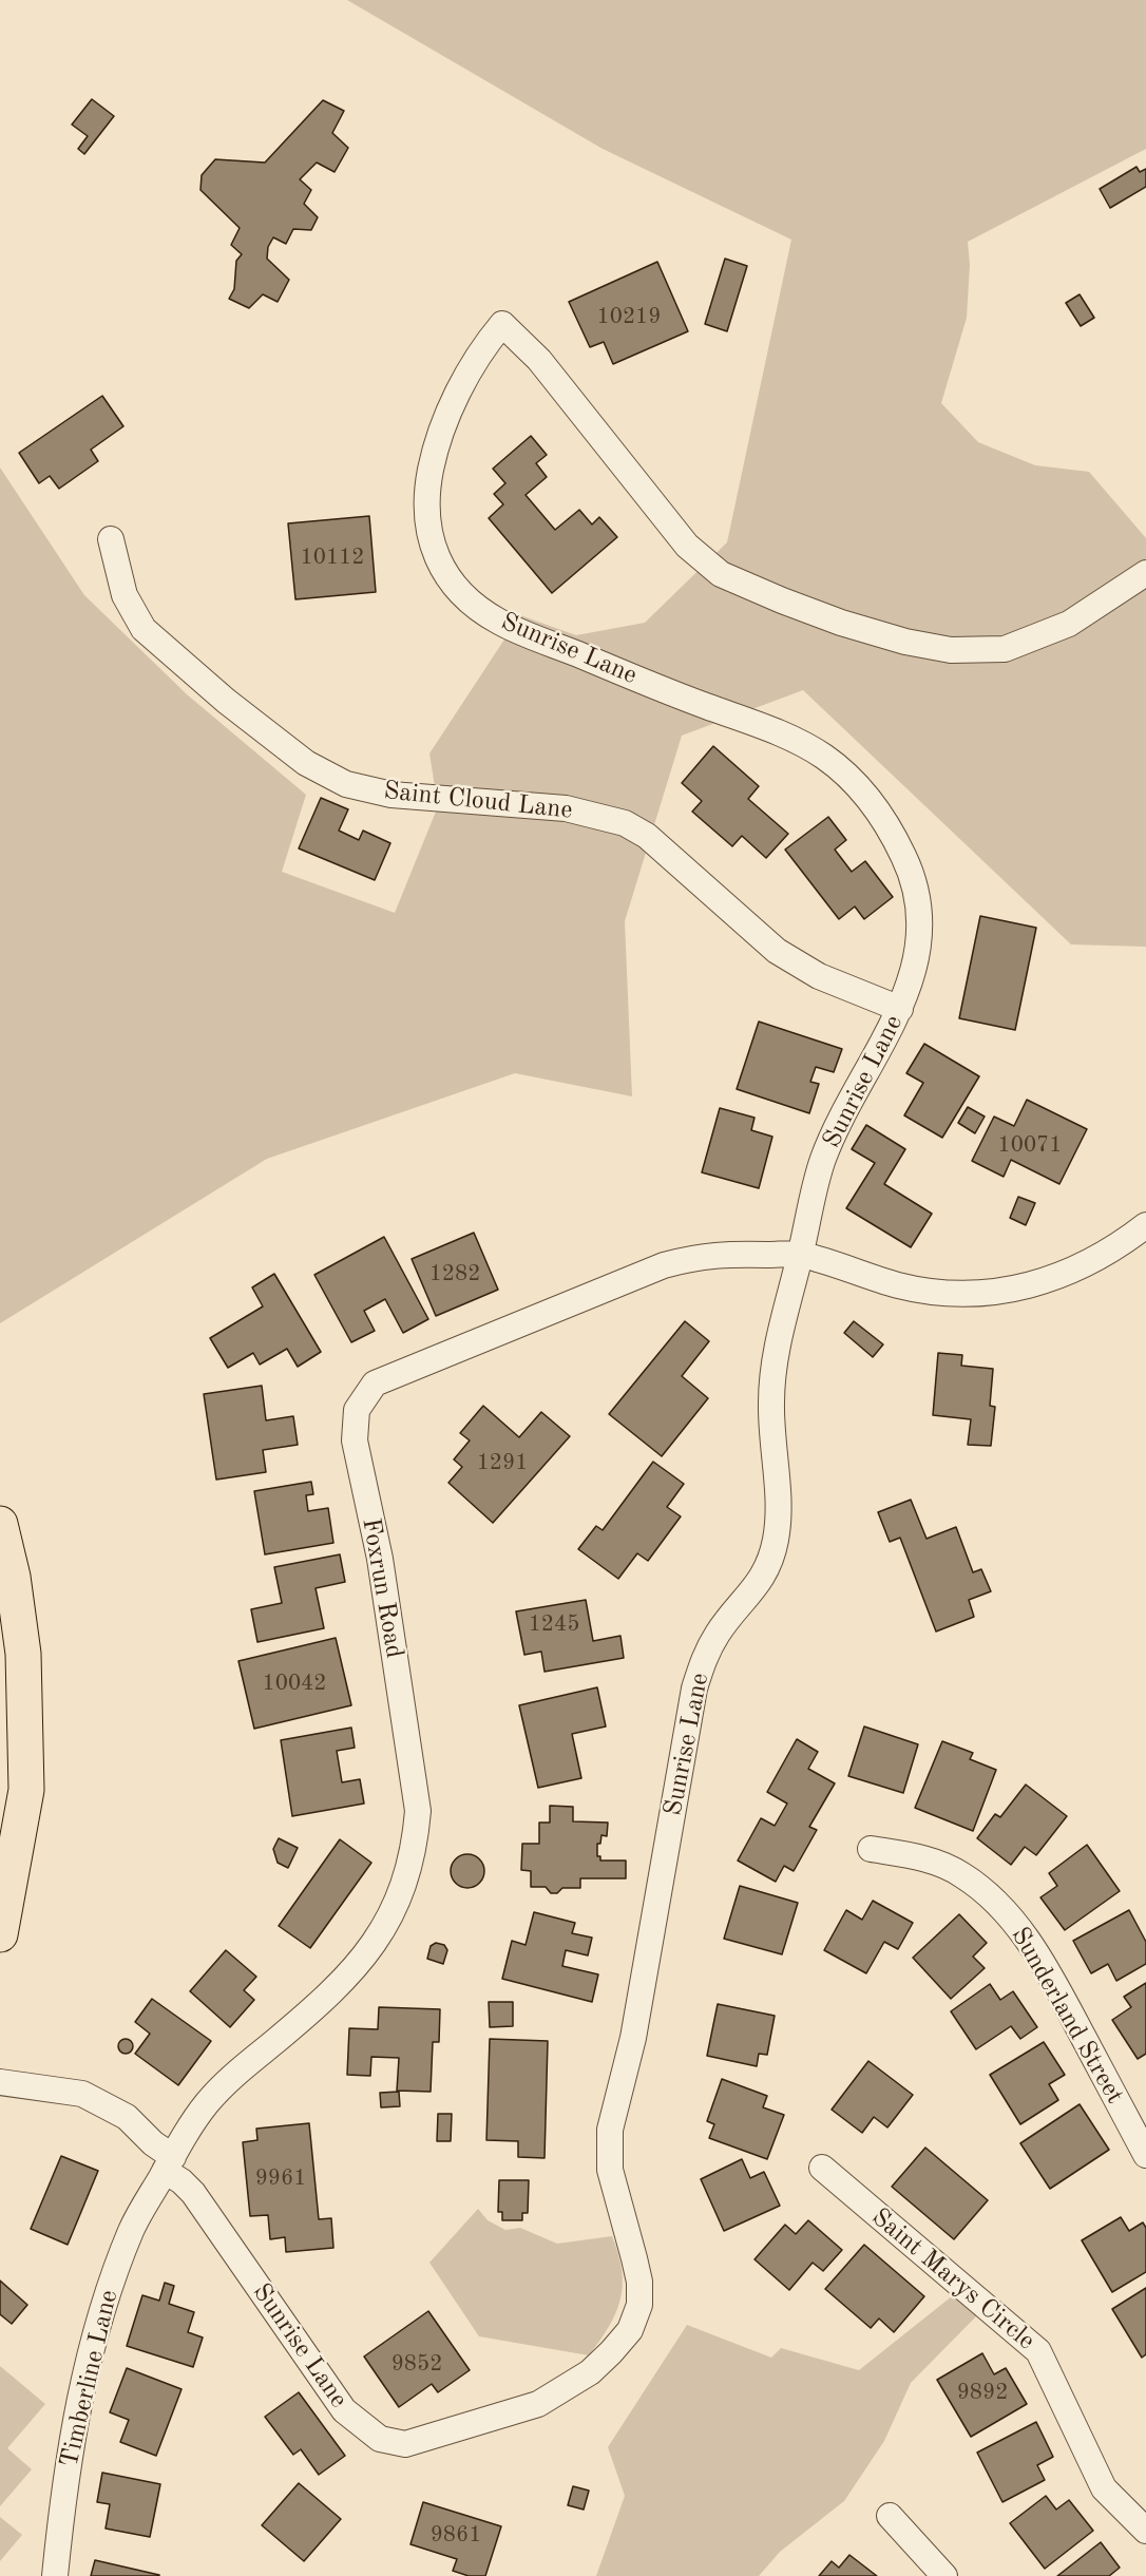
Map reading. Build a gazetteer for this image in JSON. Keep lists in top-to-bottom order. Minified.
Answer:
{"streets":{"street":["Sunrise Lane","Saint Cloud Lane","Foxrun Road","Sunderland Street","Saint Marys Circle","Timberline Lane"]},"crossings":[["Sunrise Lane","Saint Cloud Lane"],["Sunrise Lane","Foxrun Road"],["Sunrise Lane","Timberline Lane"],["Foxrun Road","Timberline Lane"]],"house_numbers":["10219","10112","10071","1282","1291","1245","10042","9961","9852","9892","9861"]}
